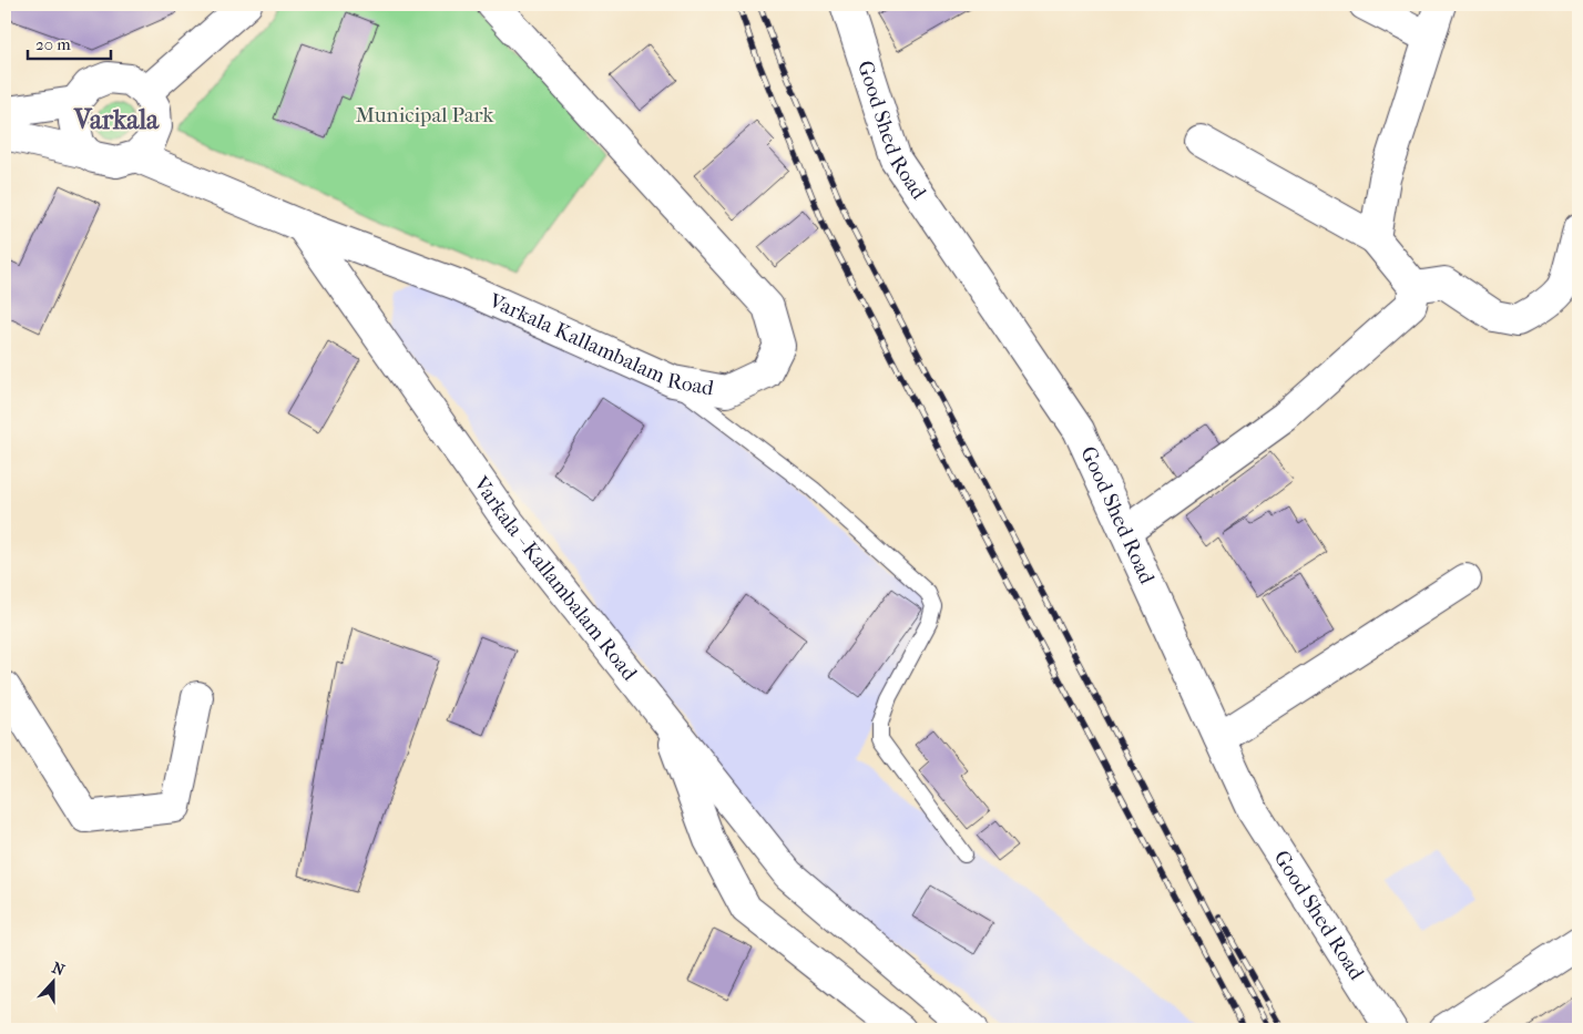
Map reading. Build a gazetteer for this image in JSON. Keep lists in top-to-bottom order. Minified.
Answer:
{"streets":{"street":["Good Shed Road","Varkala Kallambalam Road","Varkala - Kallambalam Road"]},"crossings":[["Varkala Kallambalam Road","Varkala - Kallambalam Road"]],"districts":["Varkala"],"parks":["Municipal Park"],"scale_bar":"20 m","north":"top"}
